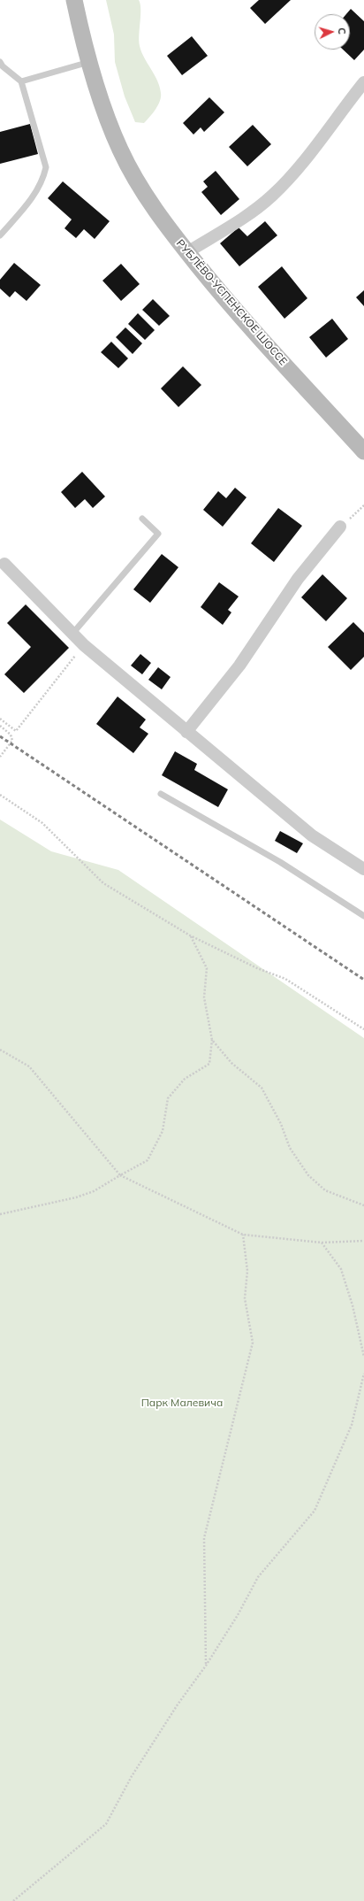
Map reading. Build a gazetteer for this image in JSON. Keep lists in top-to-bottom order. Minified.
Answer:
{"streets":{"main road":["РУБЛЁВО-УСПЕНСКОЕ ШОССЕ"]},"parks":["Парк Малевича"],"north":"right"}
